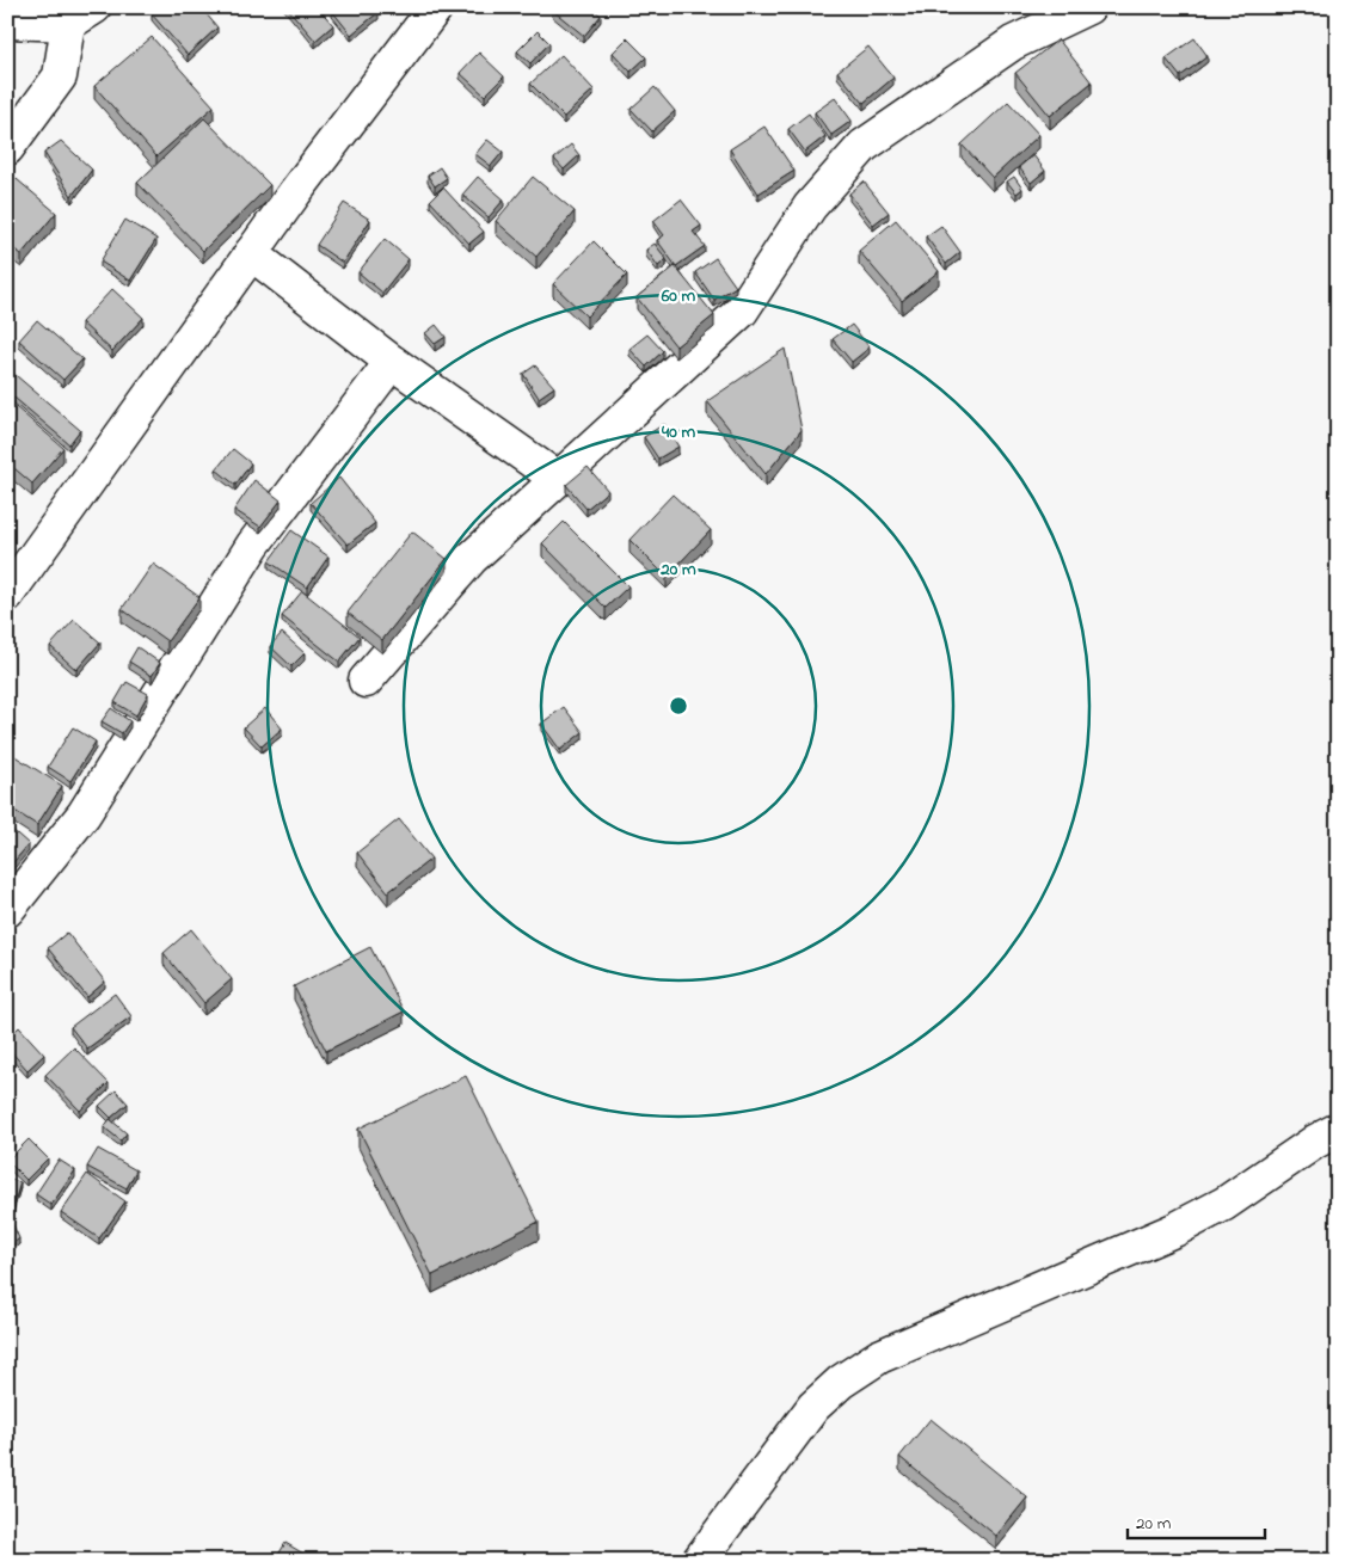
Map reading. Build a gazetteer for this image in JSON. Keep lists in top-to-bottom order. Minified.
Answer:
{"scale_bar":"20 m","rings":["60 m","40 m","20 m"]}
